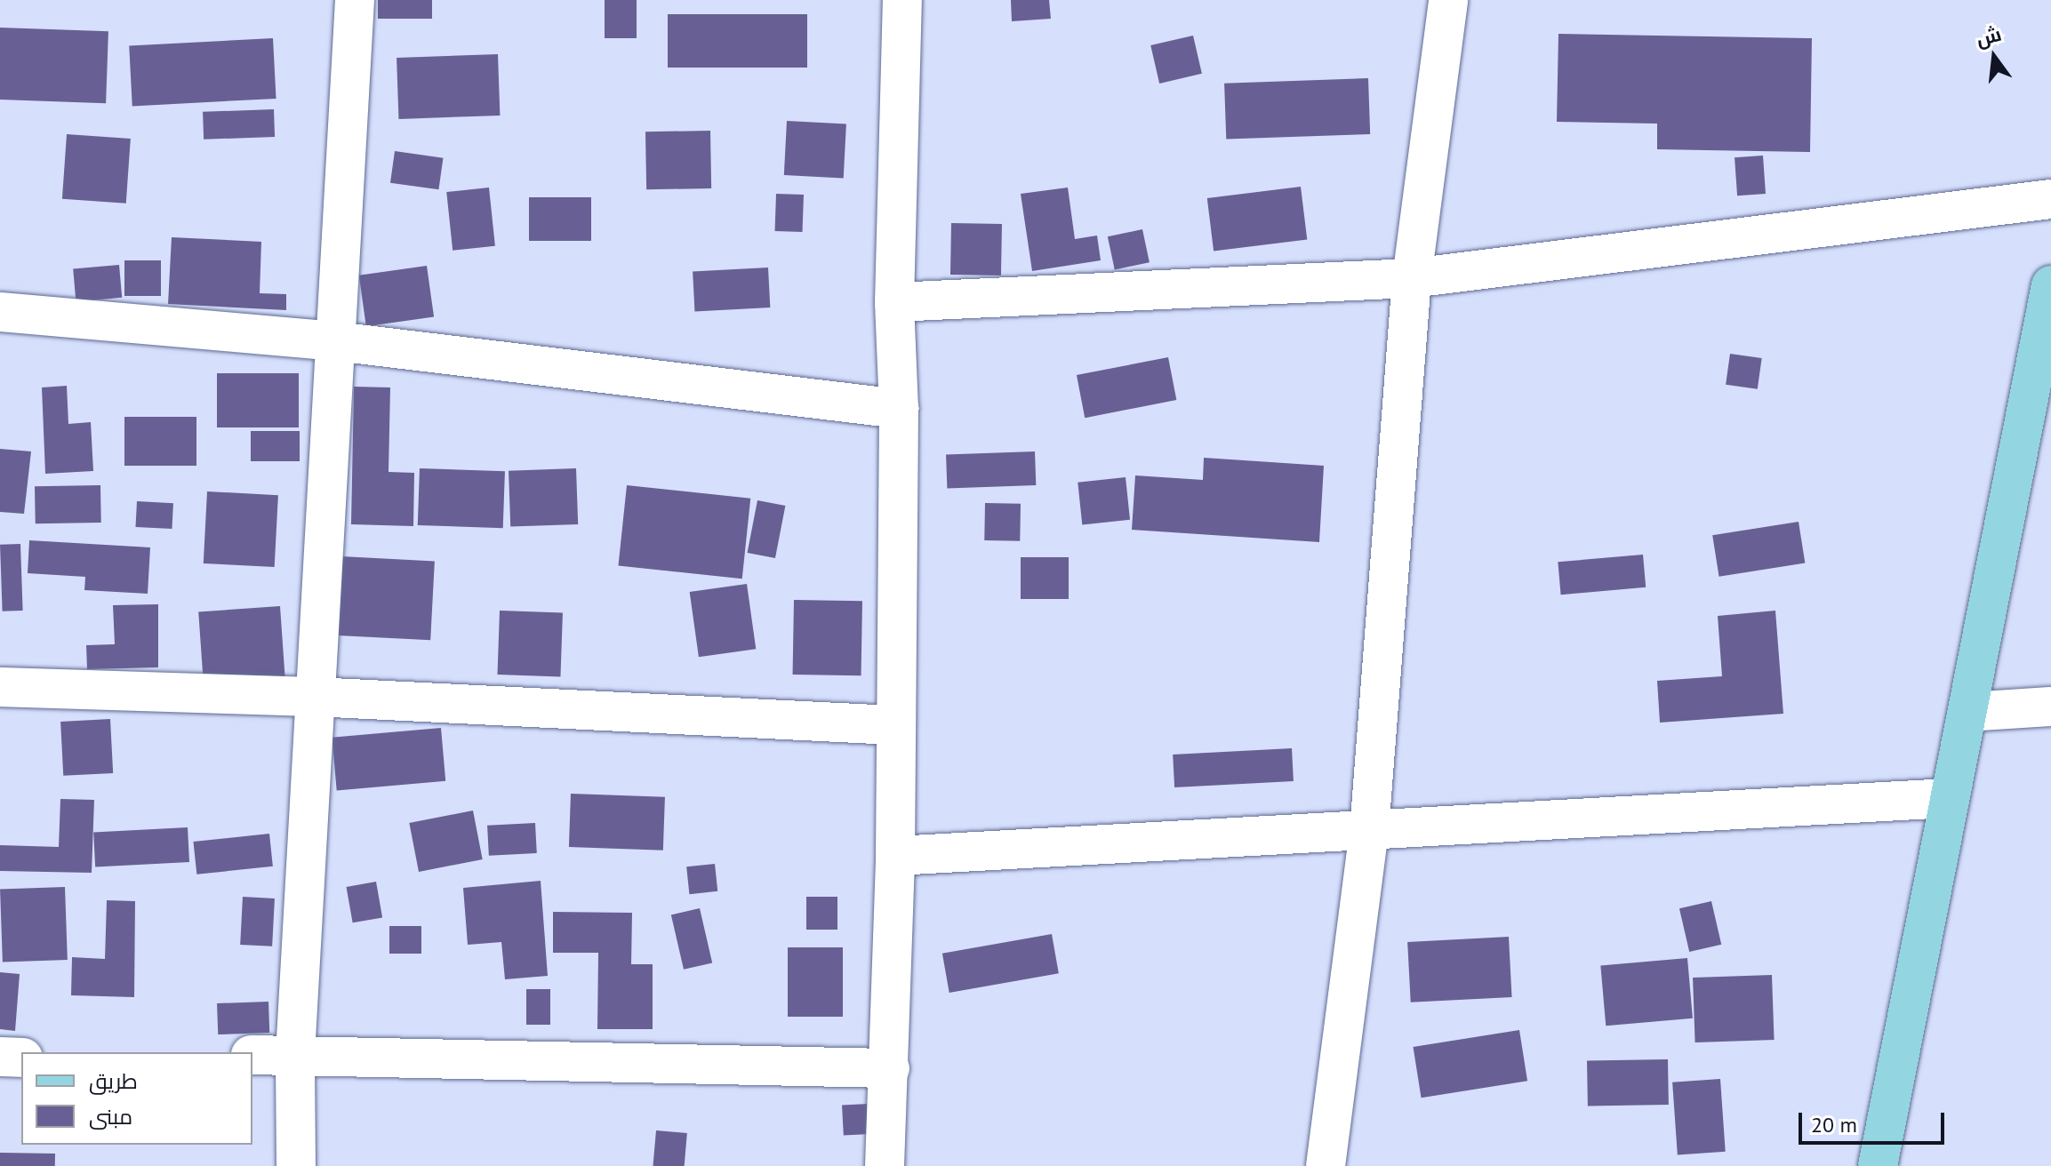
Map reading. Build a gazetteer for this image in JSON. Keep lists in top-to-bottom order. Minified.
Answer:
{"legend":["طريق","مبنى"],"scale_bar":"20 m","north":"top"}
